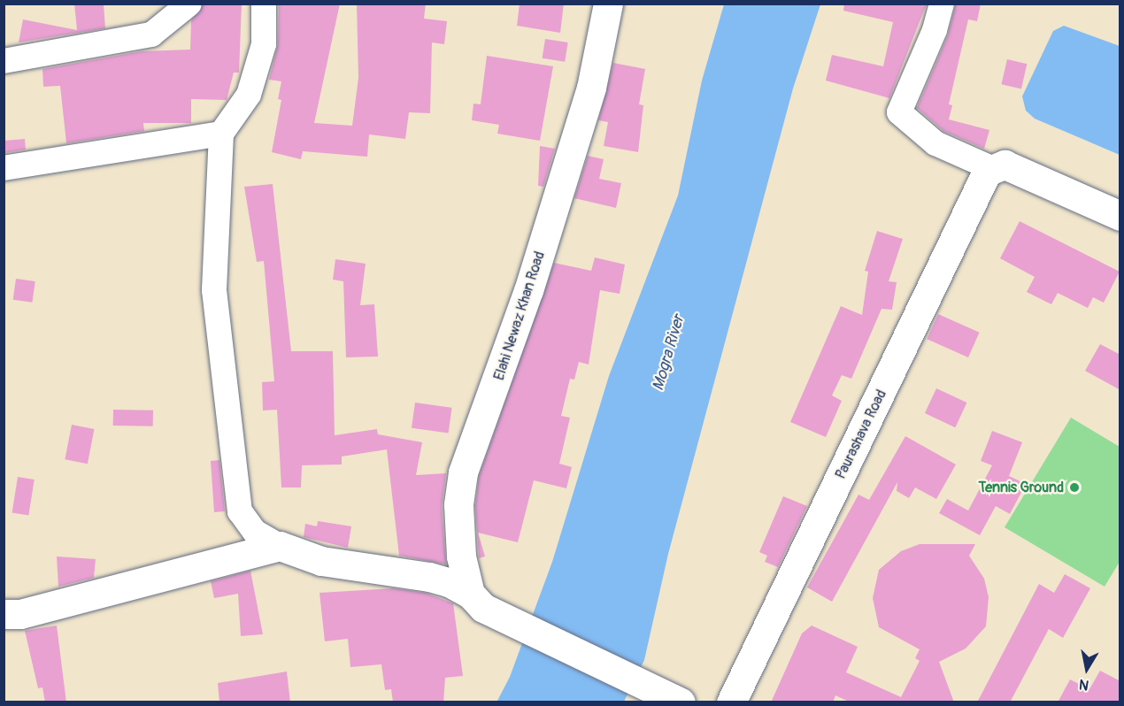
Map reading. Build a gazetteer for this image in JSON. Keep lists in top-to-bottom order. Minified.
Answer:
{"streets":{"street":["Elahi Newaz Khan Road","Paurashava Road"]},"water":["Mogra River"],"places":["Tennis Ground"],"north":"bottom"}
